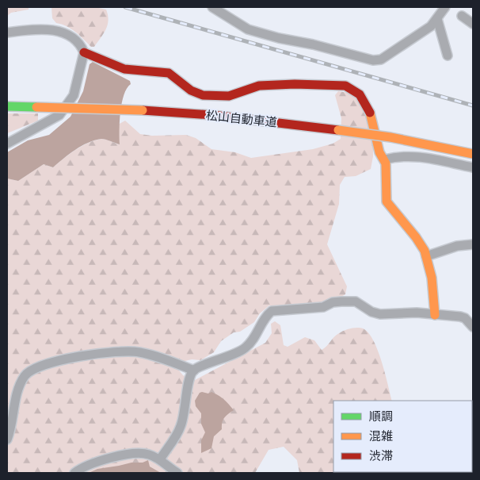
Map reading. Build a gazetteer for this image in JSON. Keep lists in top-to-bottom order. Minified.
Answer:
{"streets":{"main road":["松山自動車道"]},"legend":["順調","混雑","渋滞"]}
